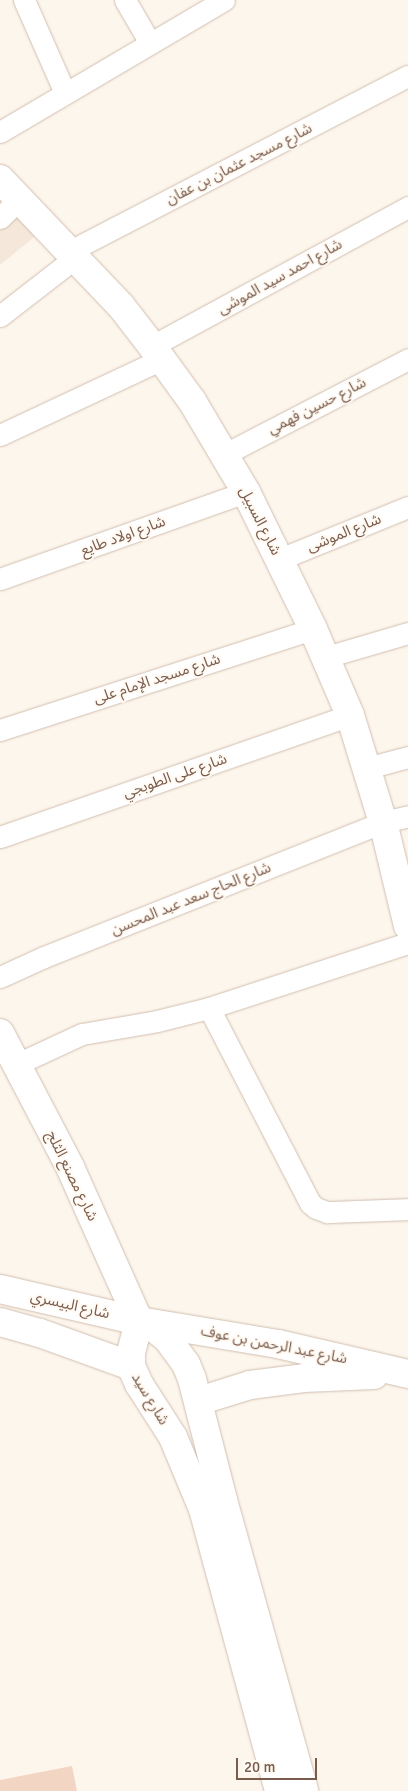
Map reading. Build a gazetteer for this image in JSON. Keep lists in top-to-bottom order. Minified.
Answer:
{"streets":{"street":["شارع مسجد عثمان بن عفان","شارع احمد سيد الموشى","شارع حسين فهمي","شارع السبيل","شارع الموشى","شارع اولاد طايع","شارع مسجد الإمام على","شارع على الطوبجي","شارع الحاج سعد عبد المحسن","شارع مصنع الثلج","شارع البيسري","شارع عبد الرحمن بن عوف","شارع سيد"]},"crossings":[["شارع مسجد عثمان بن عفان","شارع السبيل"],["شارع احمد سيد الموشى","شارع السبيل"],["شارع حسين فهمي","شارع السبيل"],["شارع السبيل","شارع الموشى"],["شارع السبيل","شارع اولاد طايع"],["شارع السبيل","شارع مسجد الإمام على"],["شارع السبيل","شارع على الطوبجي"],["شارع السبيل","شارع الحاج سعد عبد المحسن"],["شارع مصنع الثلج","شارع البيسري"],["شارع مصنع الثلج","شارع عبد الرحمن بن عوف"],["شارع مصنع الثلج","شارع سيد"],["شارع البيسري","شارع عبد الرحمن بن عوف"],["شارع البيسري","شارع سيد"],["شارع عبد الرحمن بن عوف","شارع سيد"]],"scale_bar":"20 m"}
